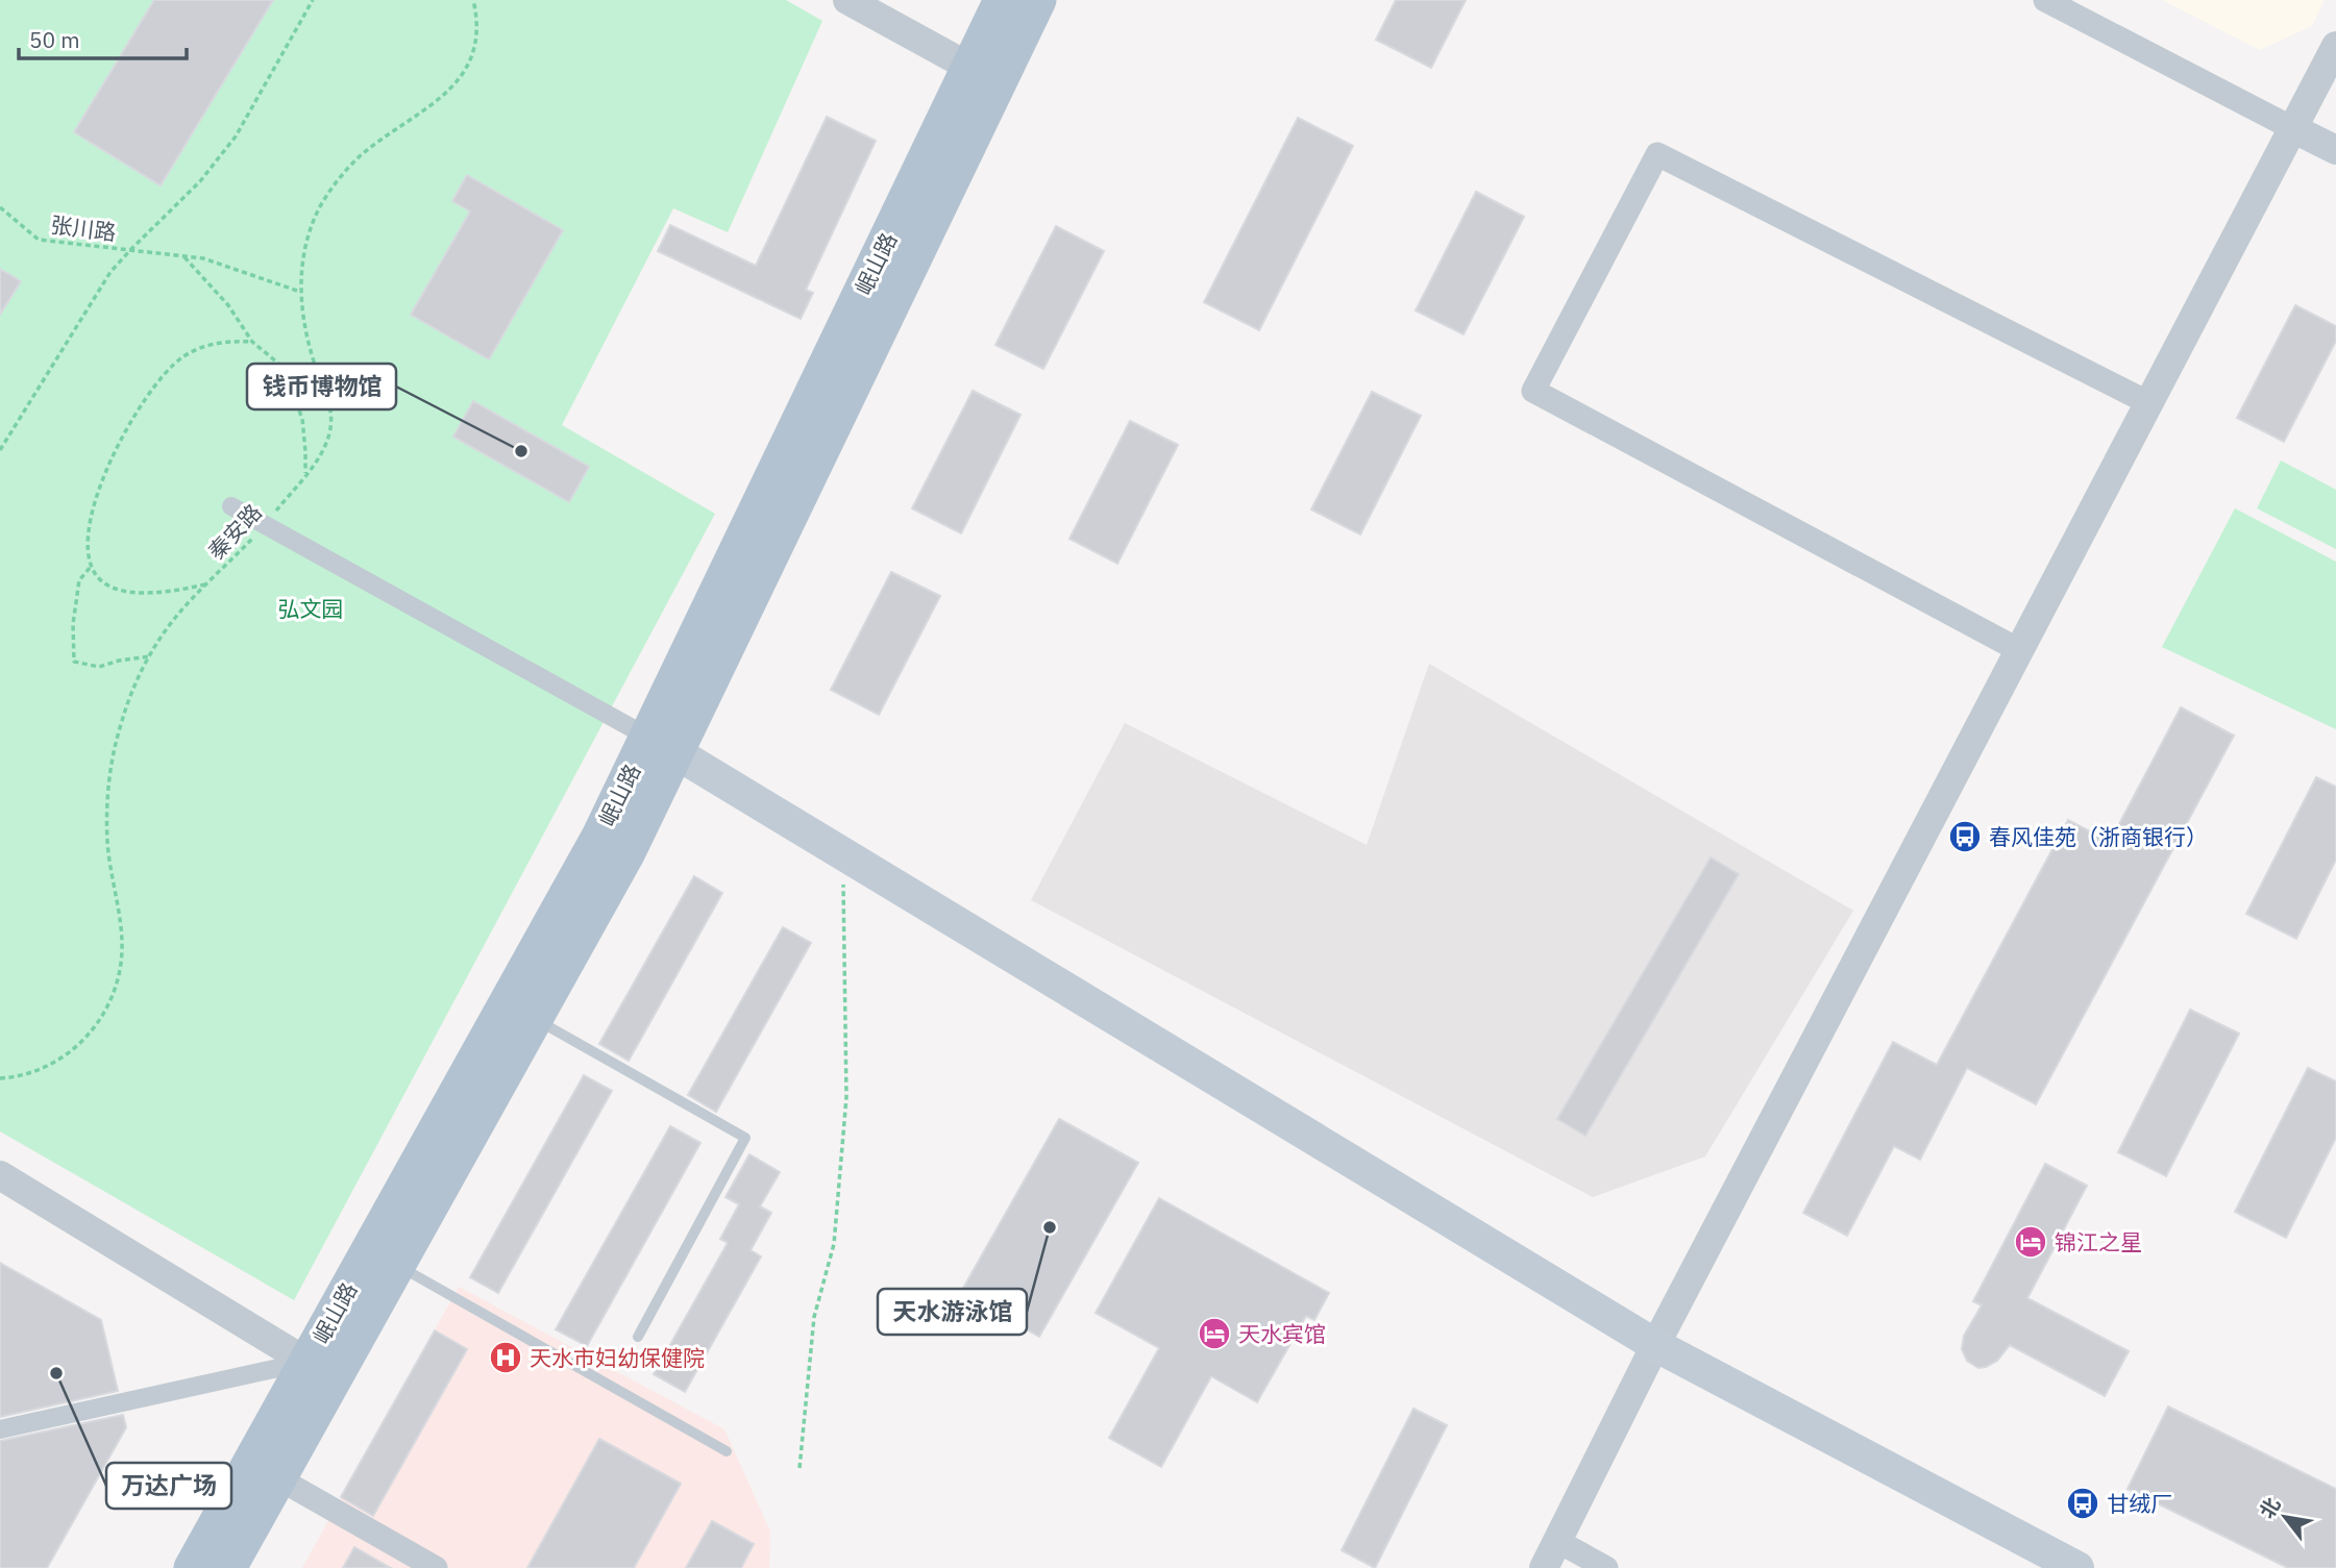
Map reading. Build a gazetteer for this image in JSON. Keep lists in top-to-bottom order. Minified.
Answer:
{"streets":{"main road":["岷山路"],"path":["张川路","秦安路"]},"crossings":[["张川路","秦安路"]],"parks":["弘文园"],"places":{"other":["钱币博物馆","天水游泳馆","万达广场"],"bus stop":["春风佳苑（浙商银行）","甘绒厂"],"hotel":["锦江之星","天水宾馆"],"hospital":["天水市妇幼保健院"]},"scale_bar":"50 m","north":"top left"}
